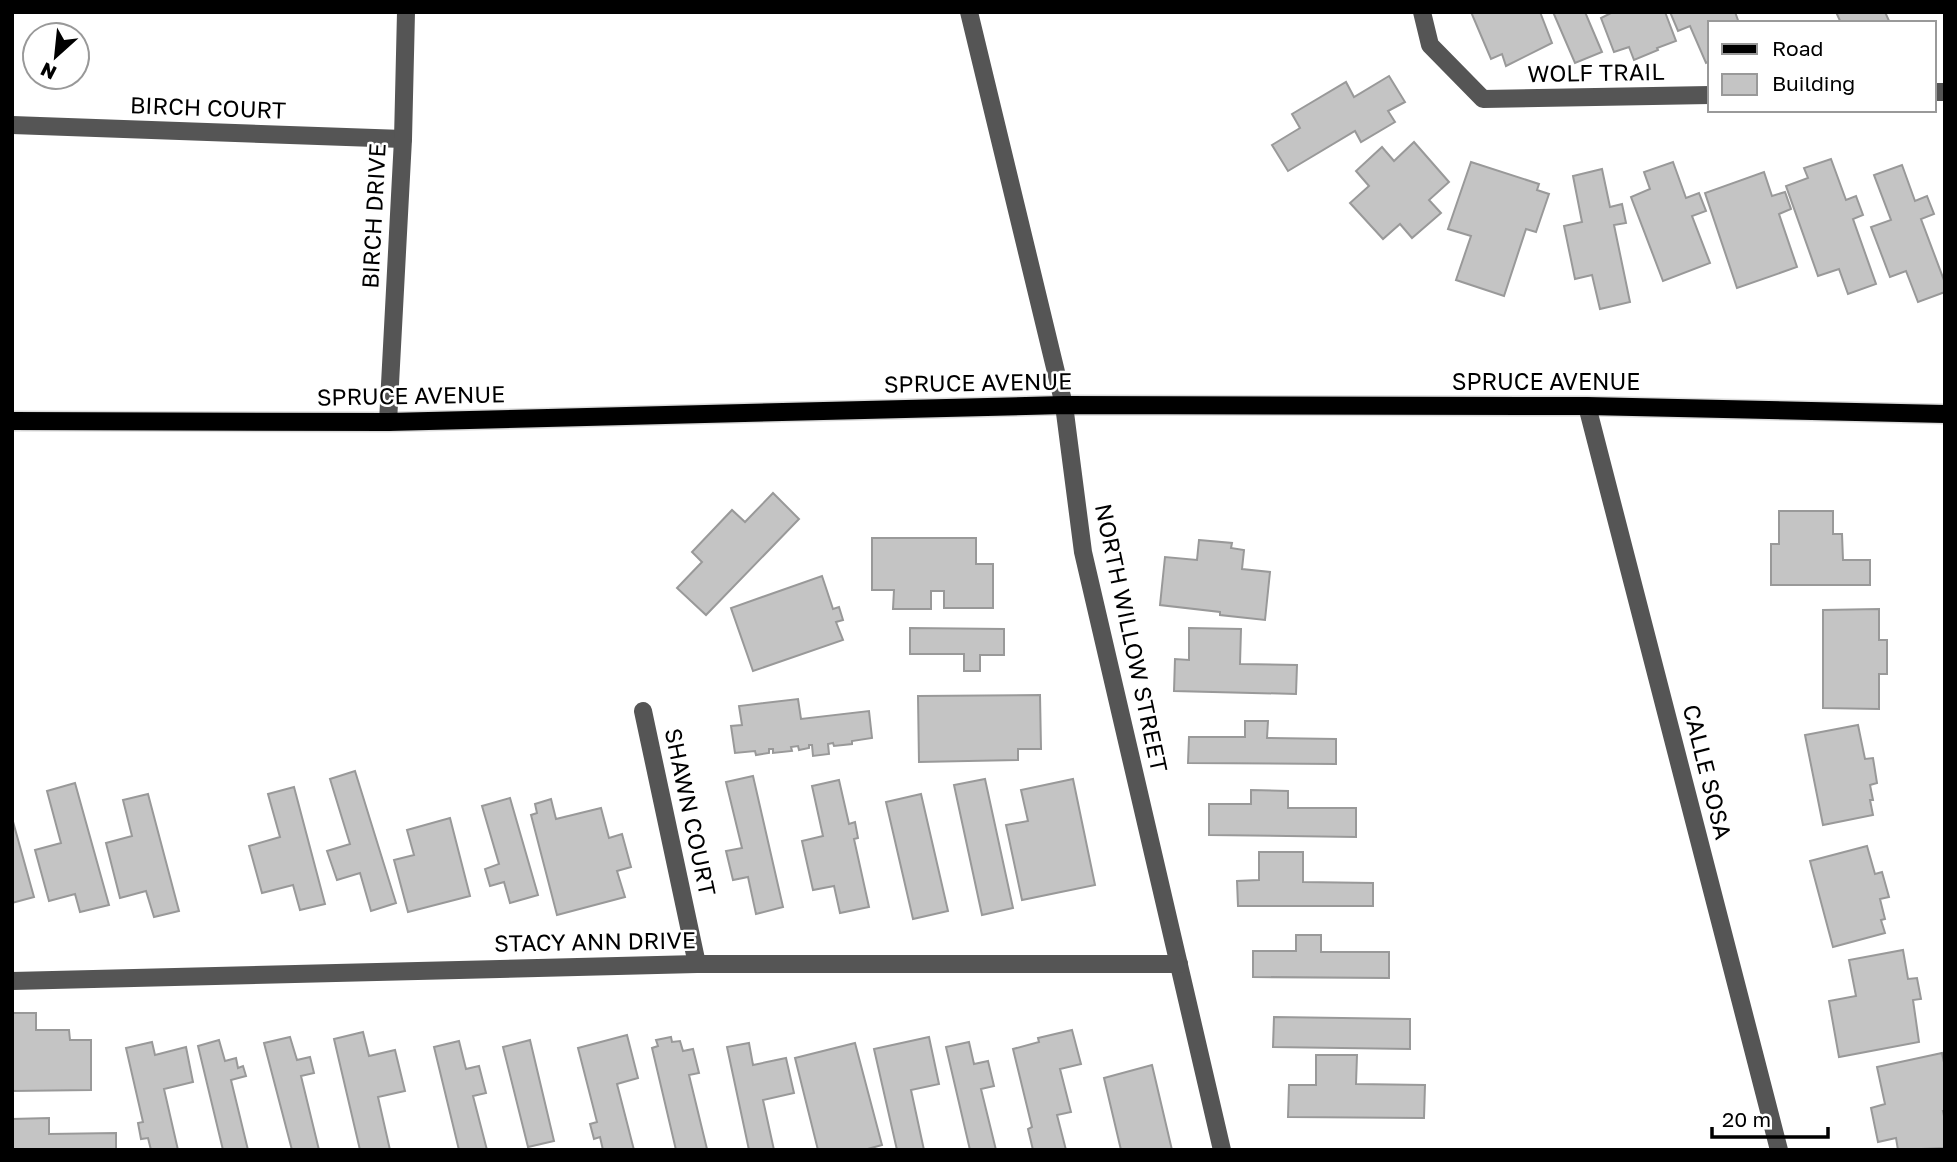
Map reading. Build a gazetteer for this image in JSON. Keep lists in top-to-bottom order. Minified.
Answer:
{"streets":{"main road":["SPRUCE AVENUE"],"street":["WOLF TRAIL","BIRCH COURT","BIRCH DRIVE","NORTH WILLOW STREET","CALLE SOSA","SHAWN COURT","STACY ANN DRIVE"]},"crossings":[["BIRCH COURT","BIRCH DRIVE"],["BIRCH DRIVE","SPRUCE AVENUE"],["SPRUCE AVENUE","NORTH WILLOW STREET"],["SPRUCE AVENUE","CALLE SOSA"],["NORTH WILLOW STREET","STACY ANN DRIVE"],["SHAWN COURT","STACY ANN DRIVE"]],"legend":["Road","Building"],"scale_bar":"20 m","north":"bottom left"}
